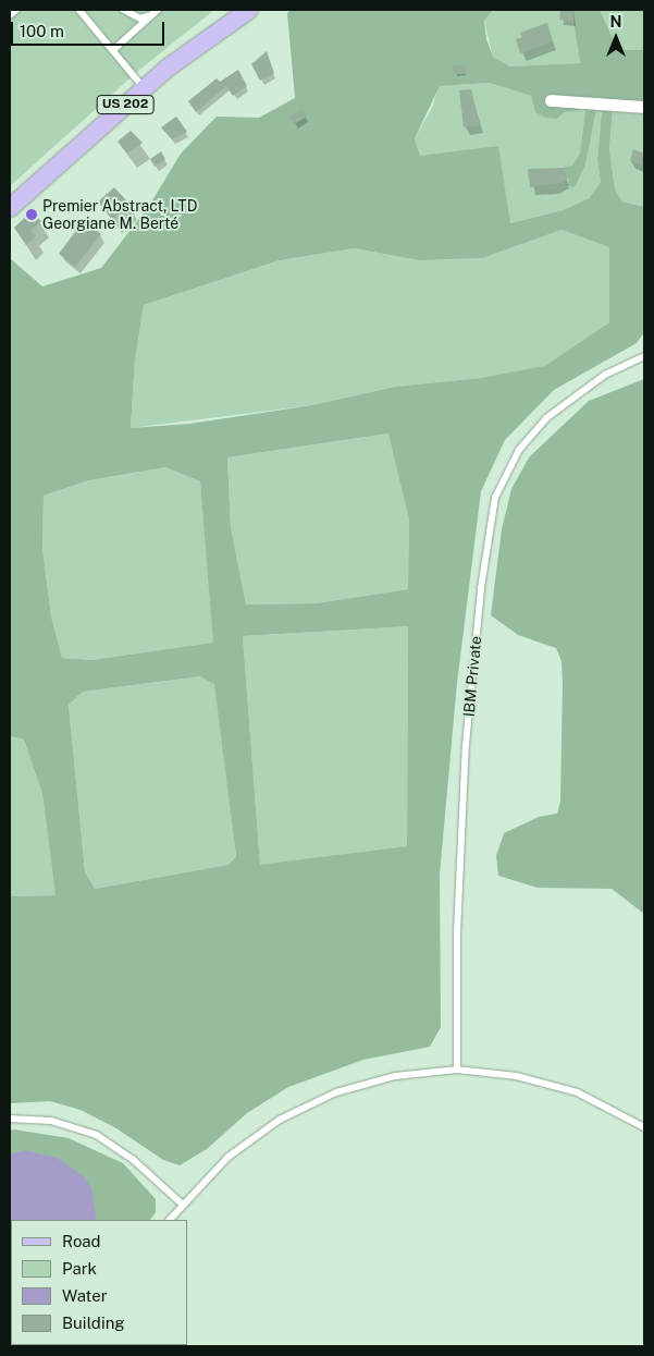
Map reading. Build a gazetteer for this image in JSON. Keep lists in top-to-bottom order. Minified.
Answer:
{"streets":{"main road":["US 202"],"lane":["IBM Private"]},"places":["Premier Abstract, LTD Georgiane M. Berté"],"legend":["Road","Park","Water","Building"],"scale_bar":"100 m","north":"top"}
